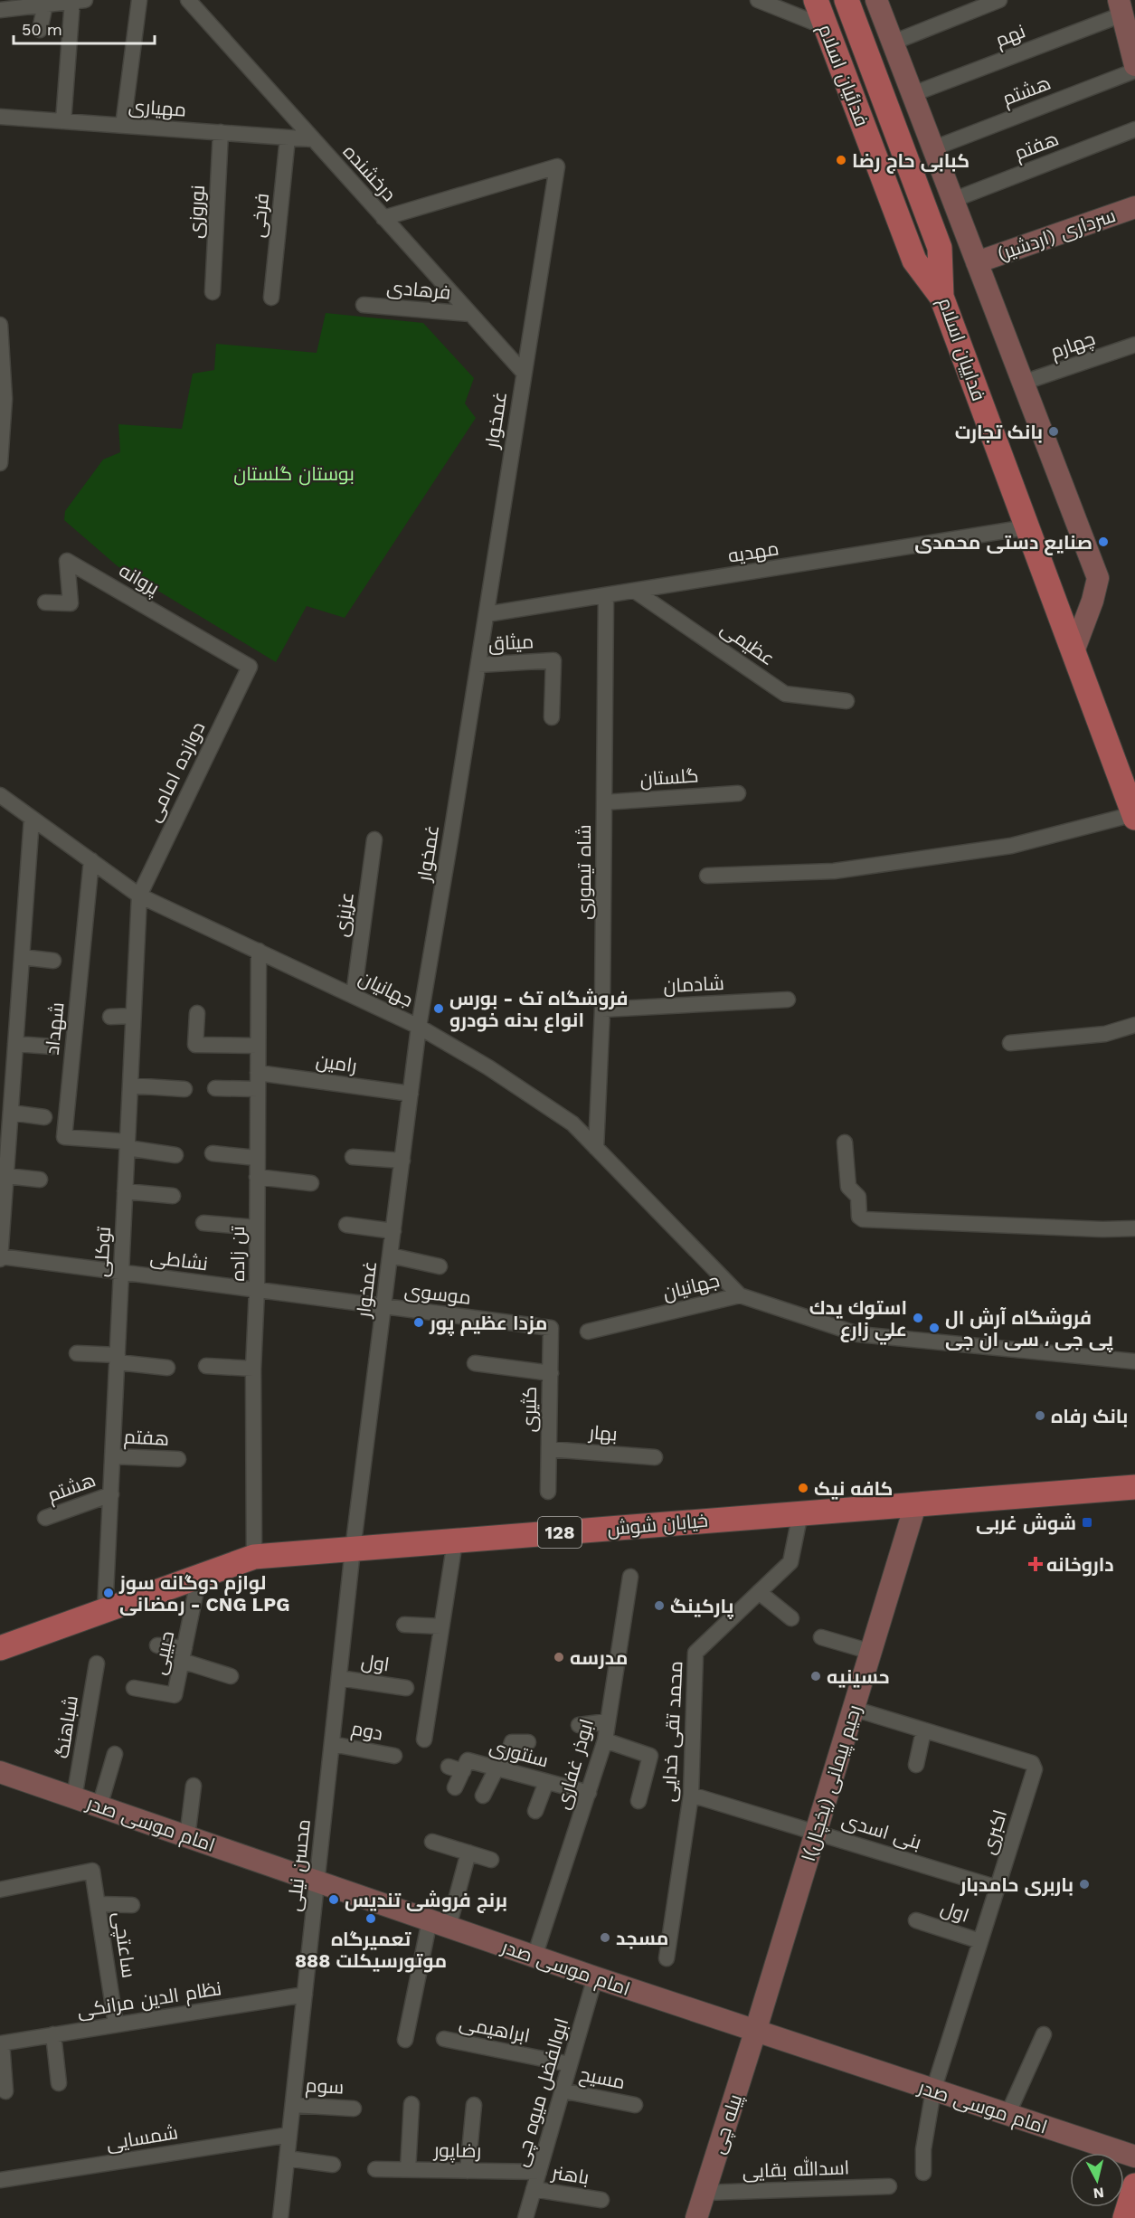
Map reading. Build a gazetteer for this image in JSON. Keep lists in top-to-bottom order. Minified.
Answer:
{"streets":{"main road":["فدائیان اسلام","فداییان اسلام","خیابان شوش","128"],"street":["نهم","هشتم","مهیاری","هفتم","درخشنده","نوروزی","فرخی","سرداری (اردشیر)","فرهادی","چهارم","غمخوار","مهدیه","پروانه","میثاق","عظیمی","دوازده امامی","گلستان","شاه تیموری","عزیزی","شادمان","جهانیان","شهداد","رامین","توکلی","تن زاده","نشاطی","موسوی","کثیری","بهار","حبیبی","اول","شباهنگ","دوم","محمد تقی خدایی","سنتوری","ابوذر غفاری","رحیم پیمانی (یخچال)ا","امام موسی صدر","بنی اسدی","اکبری","محسن نیلی","ساعتچی","نظام الدین مرانکی","ابراهیمی","مسیح","سوم","ابوالفضل میوه چی","پیله چی","شمسایی","رضاپور","اسدالله بقایی","باهنر"]},"crossings":[["فدائیان اسلام","فداییان اسلام"],["هشتم","توکلی"],["مهیاری","درخشنده"],["مهیاری","نوروزی"],["مهیاری","فرخی"],["هفتم","توکلی"],["درخشنده","فرهادی"],["درخشنده","غمخوار"],["فداییان اسلام","مهدیه"],["غمخوار","مهدیه"],["غمخوار","میثاق"],["غمخوار","جهانیان"],["غمخوار","رامین"],["غمخوار","نشاطی"],["غمخوار","موسوی"],["غمخوار","خیابان شوش"],["غمخوار","محسن نیلی"],["مهدیه","عظیمی"],["مهدیه","شاه تیموری"],["پروانه","دوازده امامی"],["دوازده امامی","جهانیان"],["دوازده امامی","توکلی"],["گلستان","شاه تیموری"],["شاه تیموری","شادمان"],["شاه تیموری","جهانیان"],["عزیزی","جهانیان"],["جهانیان","شهداد"],["جهانیان","توکلی"],["جهانیان","تن زاده"],["شهداد","توکلی"],["رامین","تن زاده"],["توکلی","نشاطی"],["توکلی","خیابان شوش"],["تن زاده","نشاطی"],["تن زاده","خیابان شوش"],["نشاطی","موسوی"],["موسوی","کثیری"],["کثیری","بهار"],["خیابان شوش","حبیبی"],["خیابان شوش","محمد تقی خدایی"],["خیابان شوش","رحیم پیمانی (یخچال)ا"],["خیابان شوش","محسن نیلی"],["اول","اکبری"],["اول","محسن نیلی"],["شباهنگ","امام موسی صدر"],["دوم","محسن نیلی"],["محمد تقی خدایی","بنی اسدی"],["سنتوری","ابوذر غفاری"],["ابوذر غفاری","امام موسی صدر"],["رحیم پیمانی (یخچال)ا","امام موسی صدر"],["رحیم پیمانی (یخچال)ا","بنی اسدی"],["رحیم پیمانی (یخچال)ا","اکبری"],["رحیم پیمانی (یخچال)ا","پیله چی"],["امام موسی صدر","اکبری"],["امام موسی صدر","محسن نیلی"],["امام موسی صدر","ابوالفضل میوه چی"],["امام موسی صدر","پیله چی"],["بنی اسدی","اکبری"],["محسن نیلی","نظام الدین مرانکی"],["محسن نیلی","سوم"],["محسن نیلی","شمسایی"],["ساعتچی","نظام الدین مرانکی"],["ابراهیمی","ابوالفضل میوه چی"],["مسیح","ابوالفضل میوه چی"],["ابوالفضل میوه چی","رضاپور"],["ابوالفضل میوه چی","باهنر"],["پیله چی","اسدالله بقایی"]],"parks":["بوستان گلستان"],"places":{"other":["کبابی حاج رضا","بانک تجارت","صنایع دستی محمدی","فروشگاه تک - بورس انواع بدنه خودرو","استوك يدك علي زارع","مزدا عظیم پور","فروشگاه آرش ال پی جی ، سی ان جی","بانک رفاه","کافه نیک","لوازم دوگانه سوز رمضانی - CNG LPG","پارکینگ","مدرسه","حسینیه","باربری حامدبار","برنج فروشی تندیس","تعمیرگاه موتورسیکلت 888","مسجد"],"transit":["شوش غربی"],"health":["داروخانه"]},"scale_bar":"50 m","north":"bottom"}
